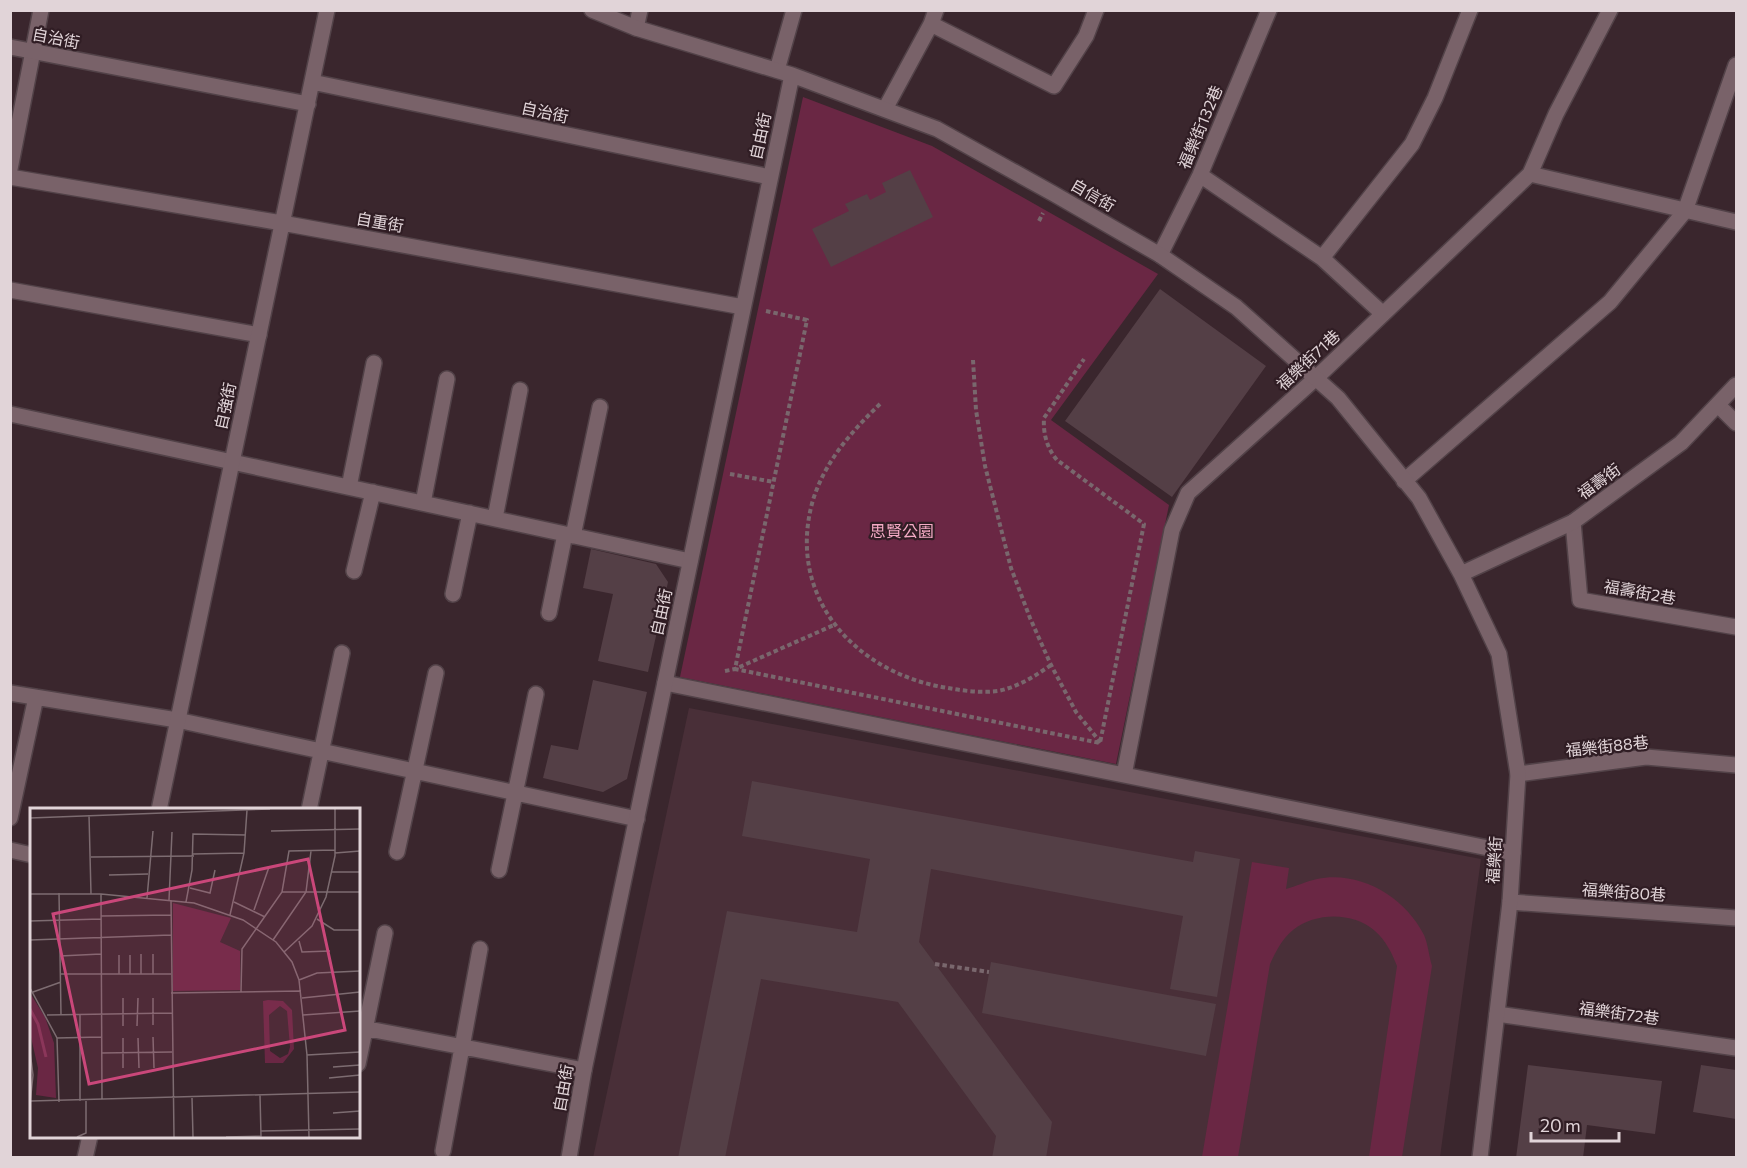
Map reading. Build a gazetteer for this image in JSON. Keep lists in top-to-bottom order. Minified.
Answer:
{"streets":{"street":["自治街","福樂街132巷","自由街","自信街","自重街","福樂街71巷","自強街","福壽街","福壽街2巷","福樂街88巷","福樂街","福樂街80巷","福樂街72巷"]},"crossings":[["自治街","自由街"],["自治街","自強街"],["福樂街132巷","自信街"],["自由街","自信街"],["自由街","自重街"],["自信街","福樂街71巷"],["自信街","福壽街"],["自信街","福樂街"],["自重街","自強街"],["福壽街","福壽街2巷"],["福壽街","福樂街"],["福樂街88巷","福樂街"],["福樂街","福樂街80巷"],["福樂街","福樂街72巷"]],"parks":["思賢公園"],"scale_bar":"20 m"}
